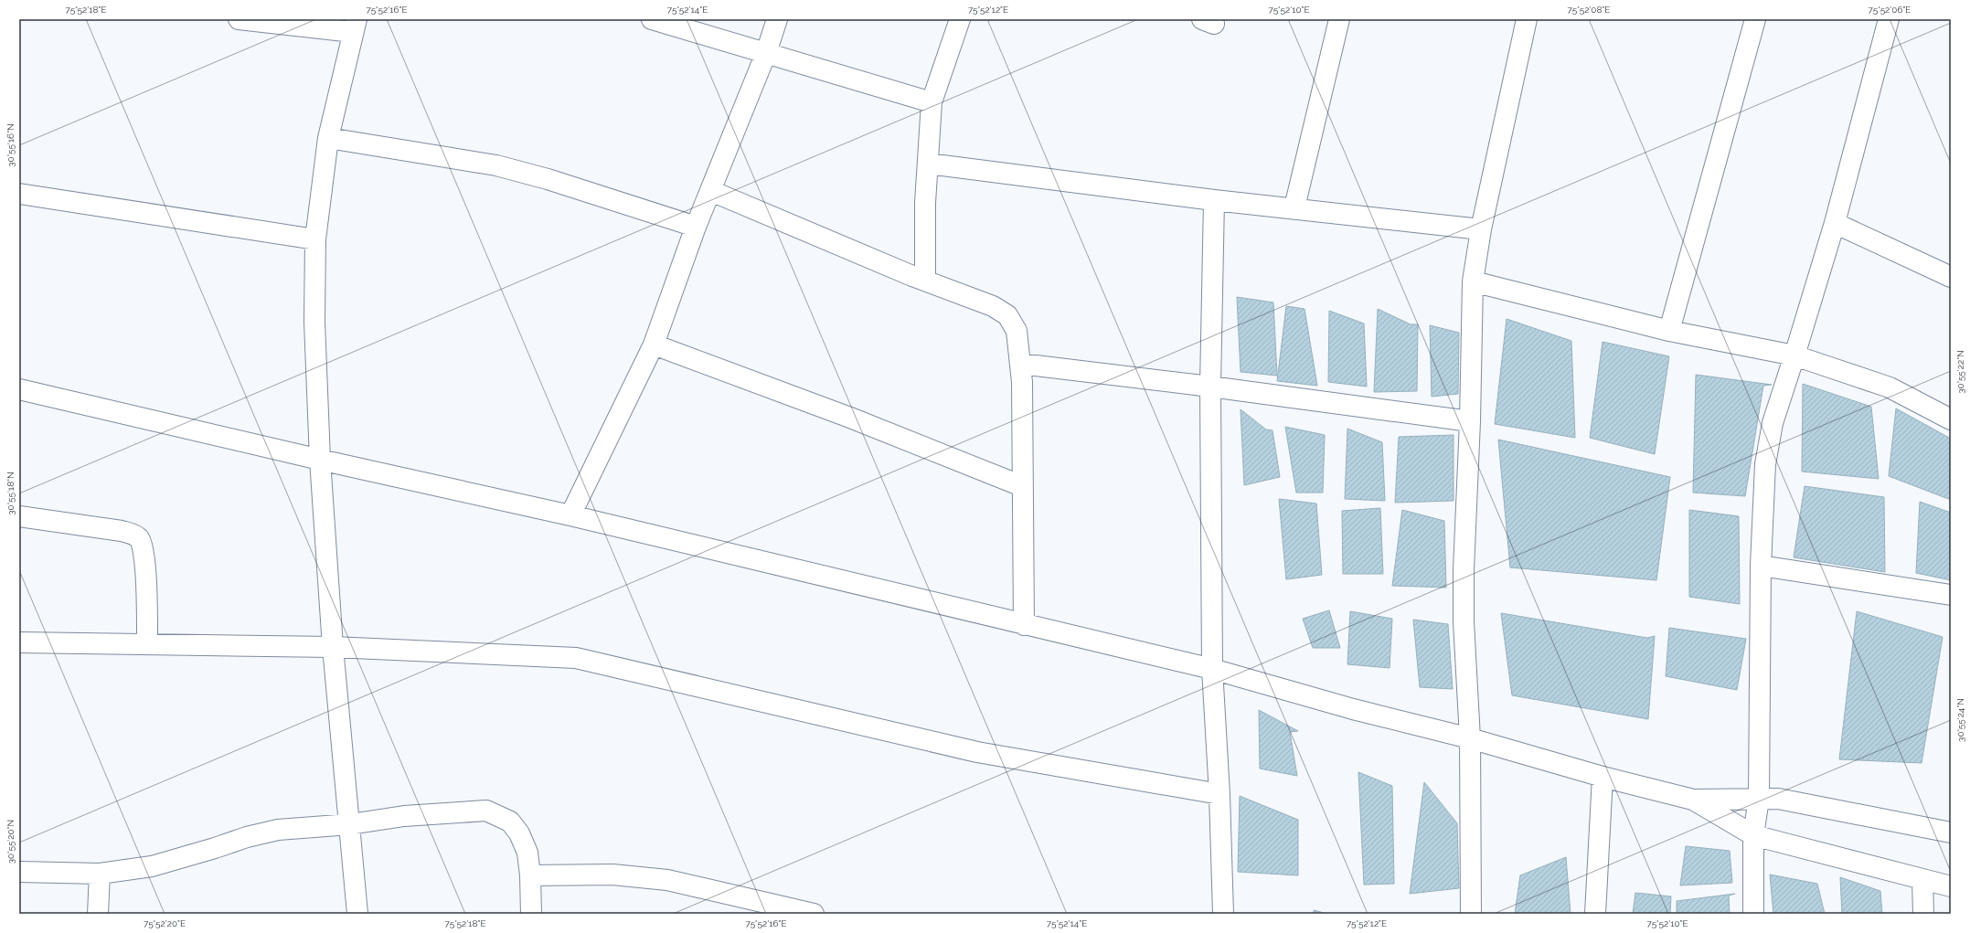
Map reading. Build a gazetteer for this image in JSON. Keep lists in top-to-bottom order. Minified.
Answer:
{"coordinates":["75°52'18\"E","75°52'16\"E","75°52'14\"E","75°52'12\"E","75°52'10\"E","75°52'08\"E","75°52'06\"E","30°55'16\"N","30°55'22\"N","30°55'18\"N","30°55'24\"N","30°55'20\"N","75°52'20\"E"]}
